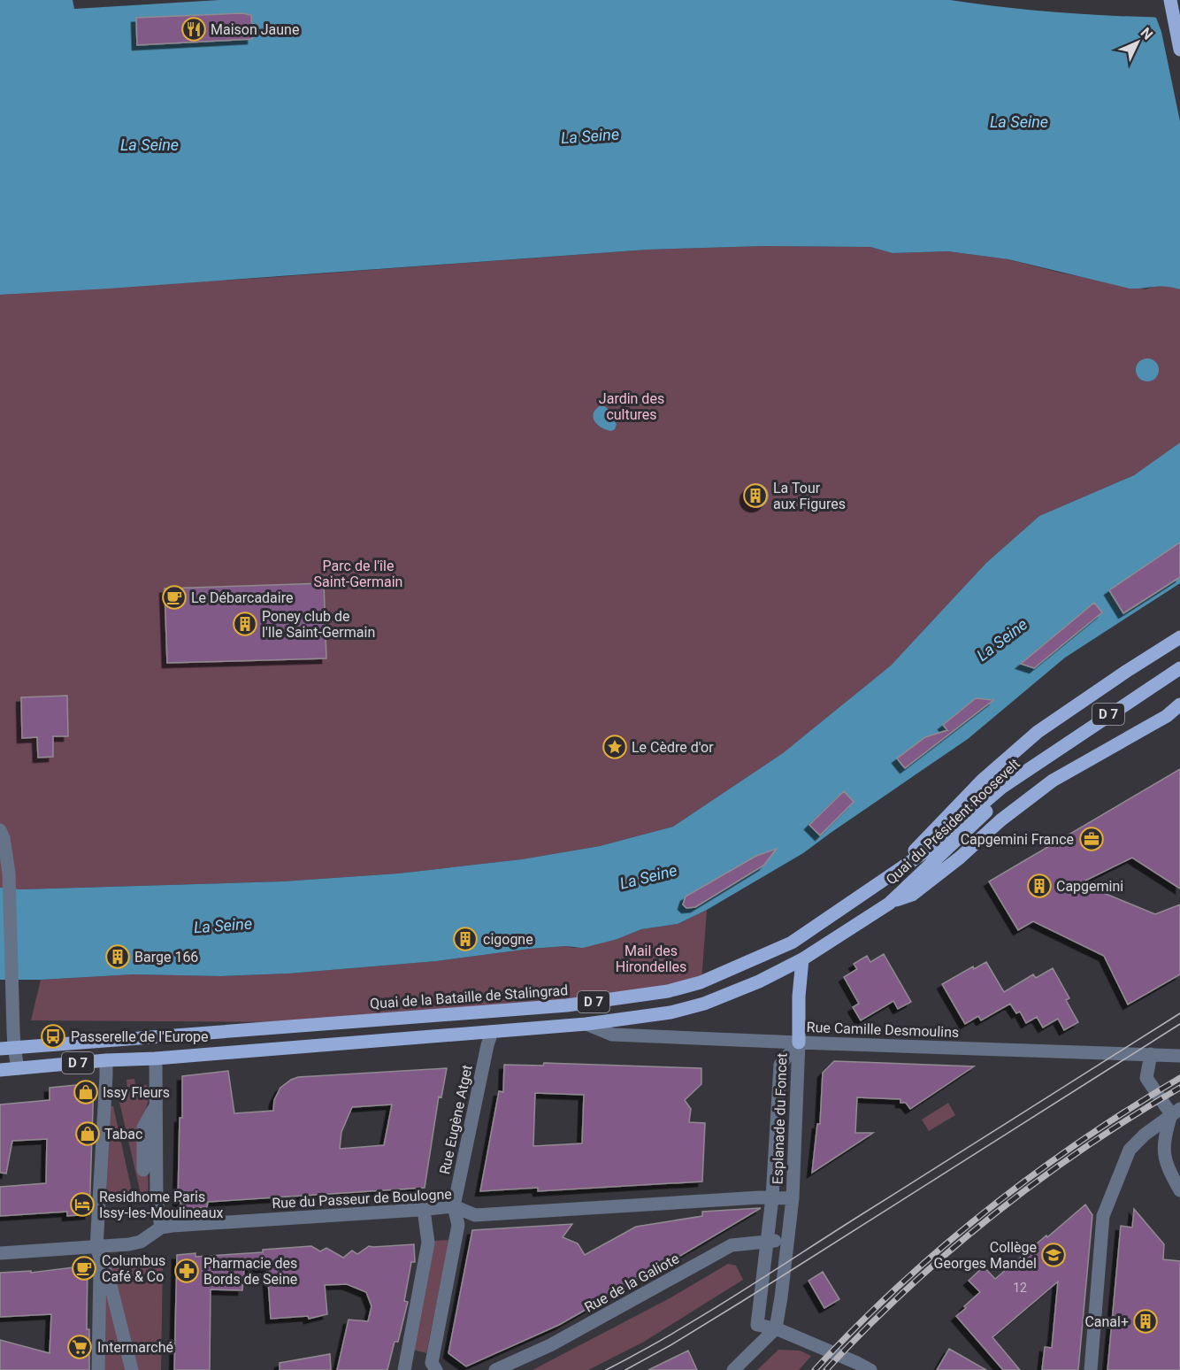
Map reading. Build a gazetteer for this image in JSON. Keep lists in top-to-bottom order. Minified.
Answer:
{"streets":{"main road":["D 7","Quai du Président Roosevelt","Quai de la Bataille de Stalingrad"],"street":["Rue Camille Desmoulins","Esplanade du Foncet","Rue Eugène Atget","Rue du Passeur de Boulogne","Rue de la Galiote"]},"crossings":[["D 7","Quai du Président Roosevelt"],["D 7","Rue Camille Desmoulins"],["D 7","Rue Eugène Atget"],["Quai du Président Roosevelt","Quai de la Bataille de Stalingrad"],["Rue Camille Desmoulins","Esplanade du Foncet"],["Esplanade du Foncet","Rue du Passeur de Boulogne"],["Esplanade du Foncet","Rue de la Galiote"],["Rue Eugène Atget","Rue du Passeur de Boulogne"]],"water":["La Seine"],"parks":["Jardin des cultures","Parc de l'île Saint-Germain","Mail des Hirondelles"],"places":{"restaurant":["Maison Jaune"],"building":["La Tour aux Figures","Poney club de l'Ile Saint-Germain","Capgemini","cigogne","Barge 166","Canal+"],"cafe":["Le Débarcadaire","Columbus Café & Co"],"place":["Le Cèdre d'or"],"office":["Capgemini France"],"bus stop":["Passerelle de l'Europe"],"shop":["Issy Fleurs","Tabac"],"hotel":["Residhome Paris Issy-les-Moulineaux"],"school or university":["Collège Georges Mandel"],"pharmacy":["Pharmacie des Bords de Seine"],"supermarket":["Intermarché"]},"house_numbers":["12"],"north":"top right"}
